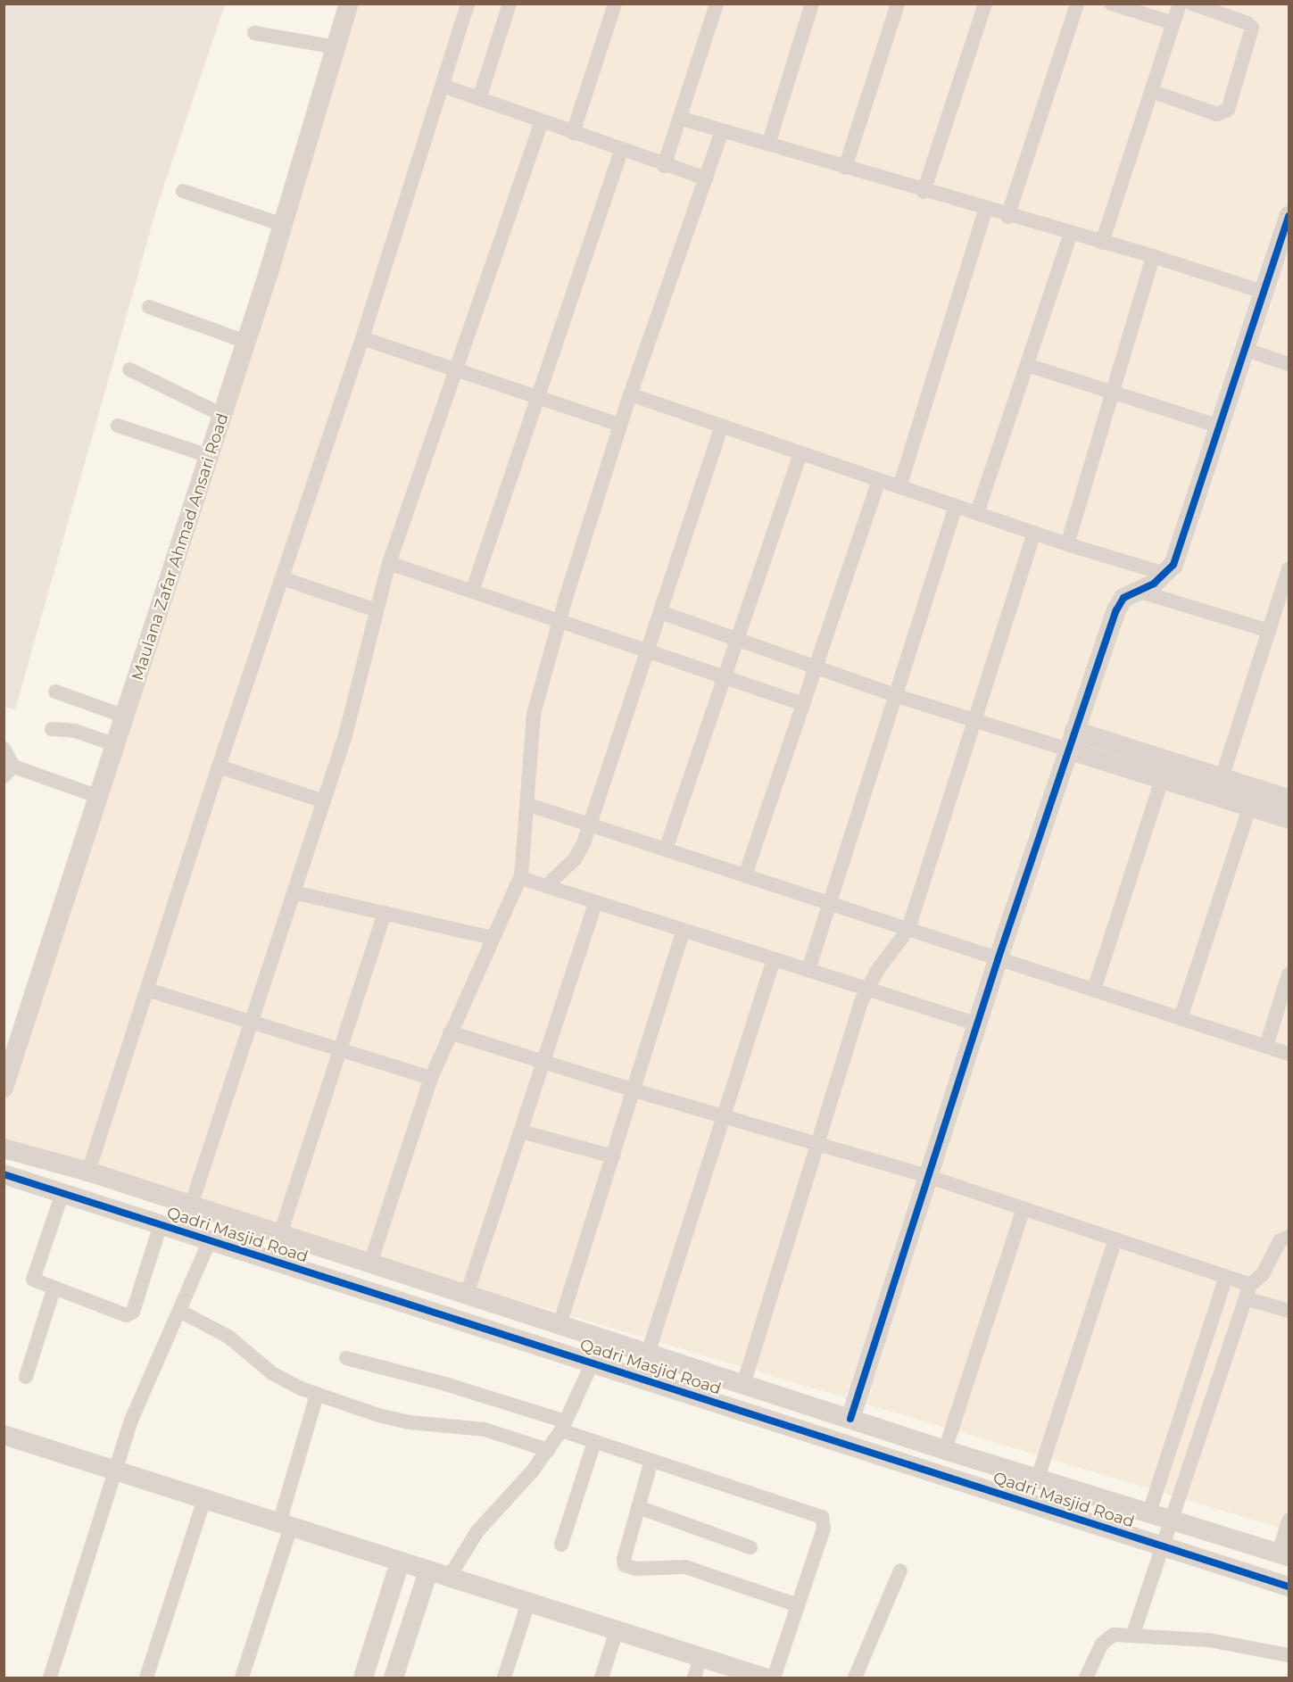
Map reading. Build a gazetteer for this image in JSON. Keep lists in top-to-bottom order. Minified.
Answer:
{"streets":{"street":["Maulana Zafar Ahmad Ansari Road","Qadri Masjid Road"]}}
